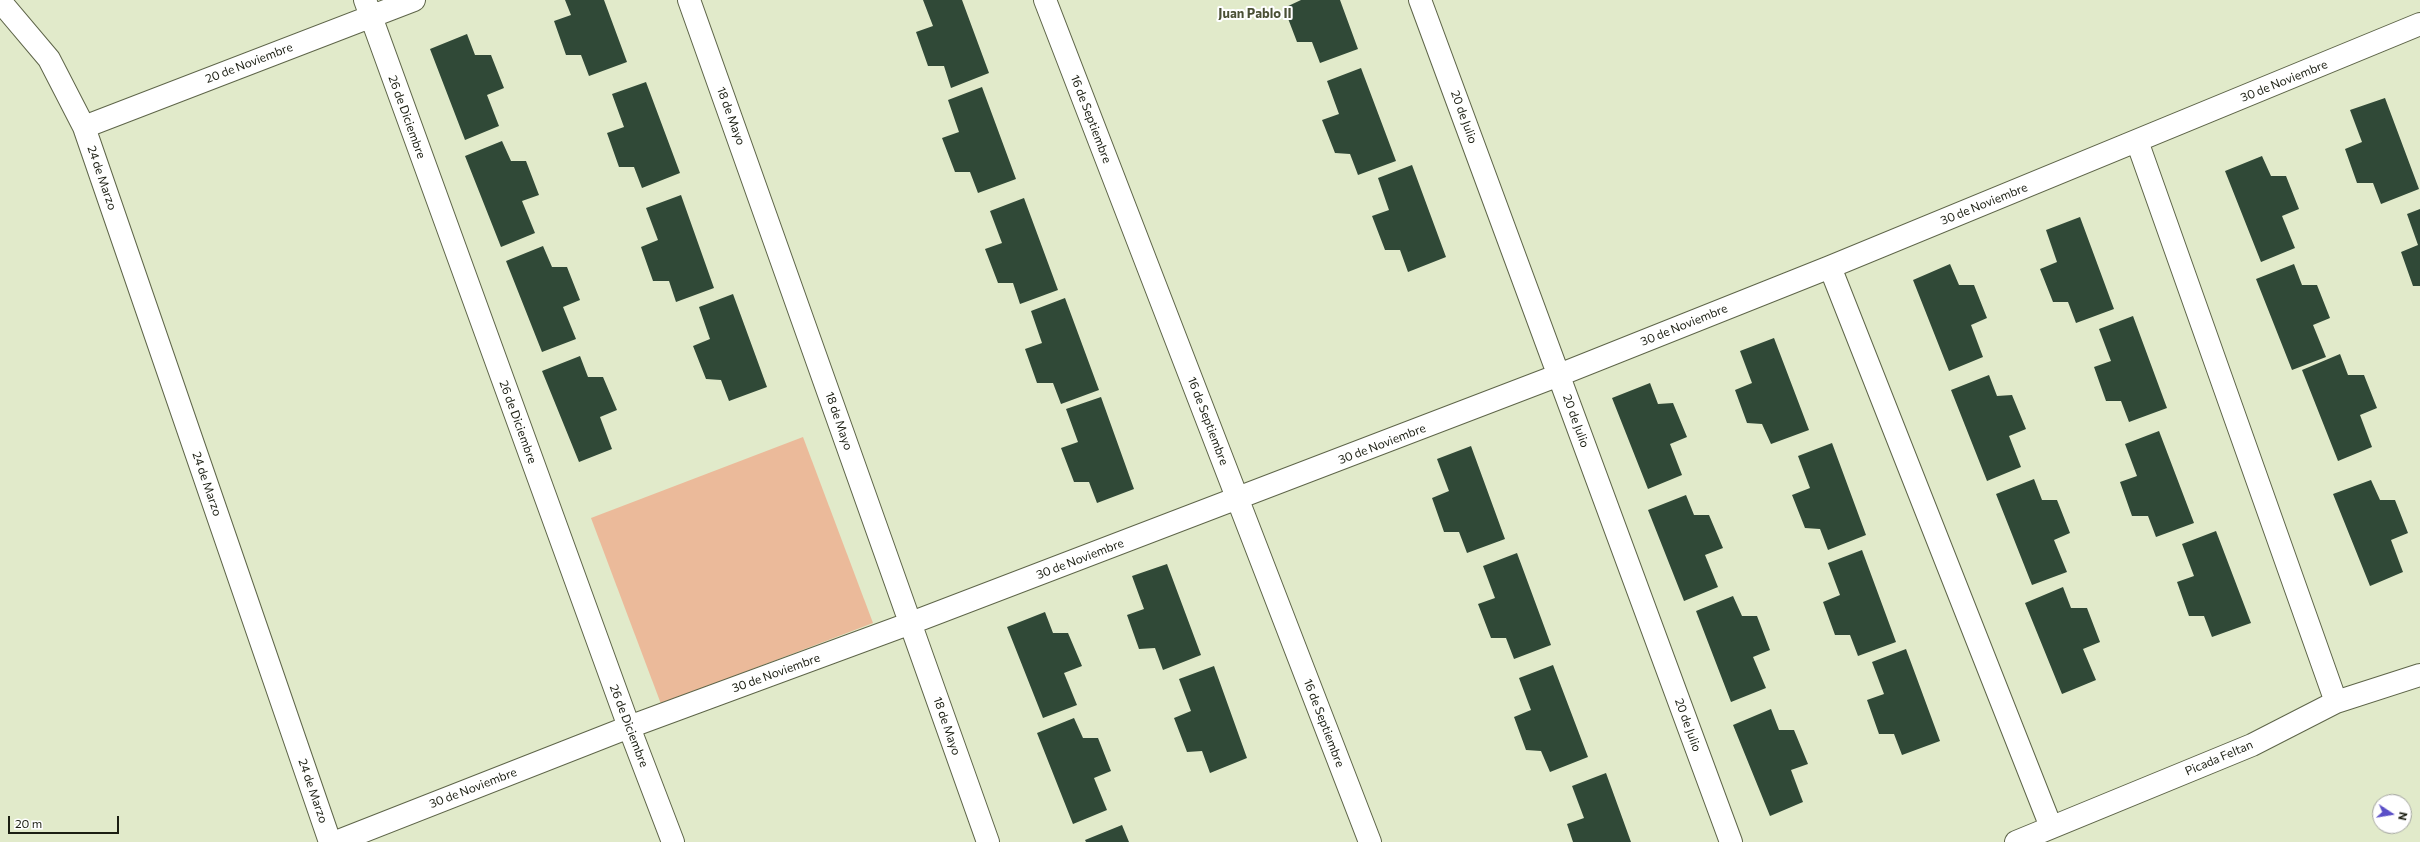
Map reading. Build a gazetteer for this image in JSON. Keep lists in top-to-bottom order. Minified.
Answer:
{"streets":{"street":["20 de Noviembre","30 de Noviembre","18 de Mayo","26 de Diciembre","20 de Julio","16 de Septiembre","24 de Marzo","Picada Feltan"]},"crossings":[["20 de Noviembre","26 de Diciembre"],["20 de Noviembre","24 de Marzo"],["30 de Noviembre","18 de Mayo"],["30 de Noviembre","26 de Diciembre"],["30 de Noviembre","20 de Julio"],["30 de Noviembre","16 de Septiembre"]],"districts":["Juan Pablo II"],"scale_bar":"20 m","north":"right"}
